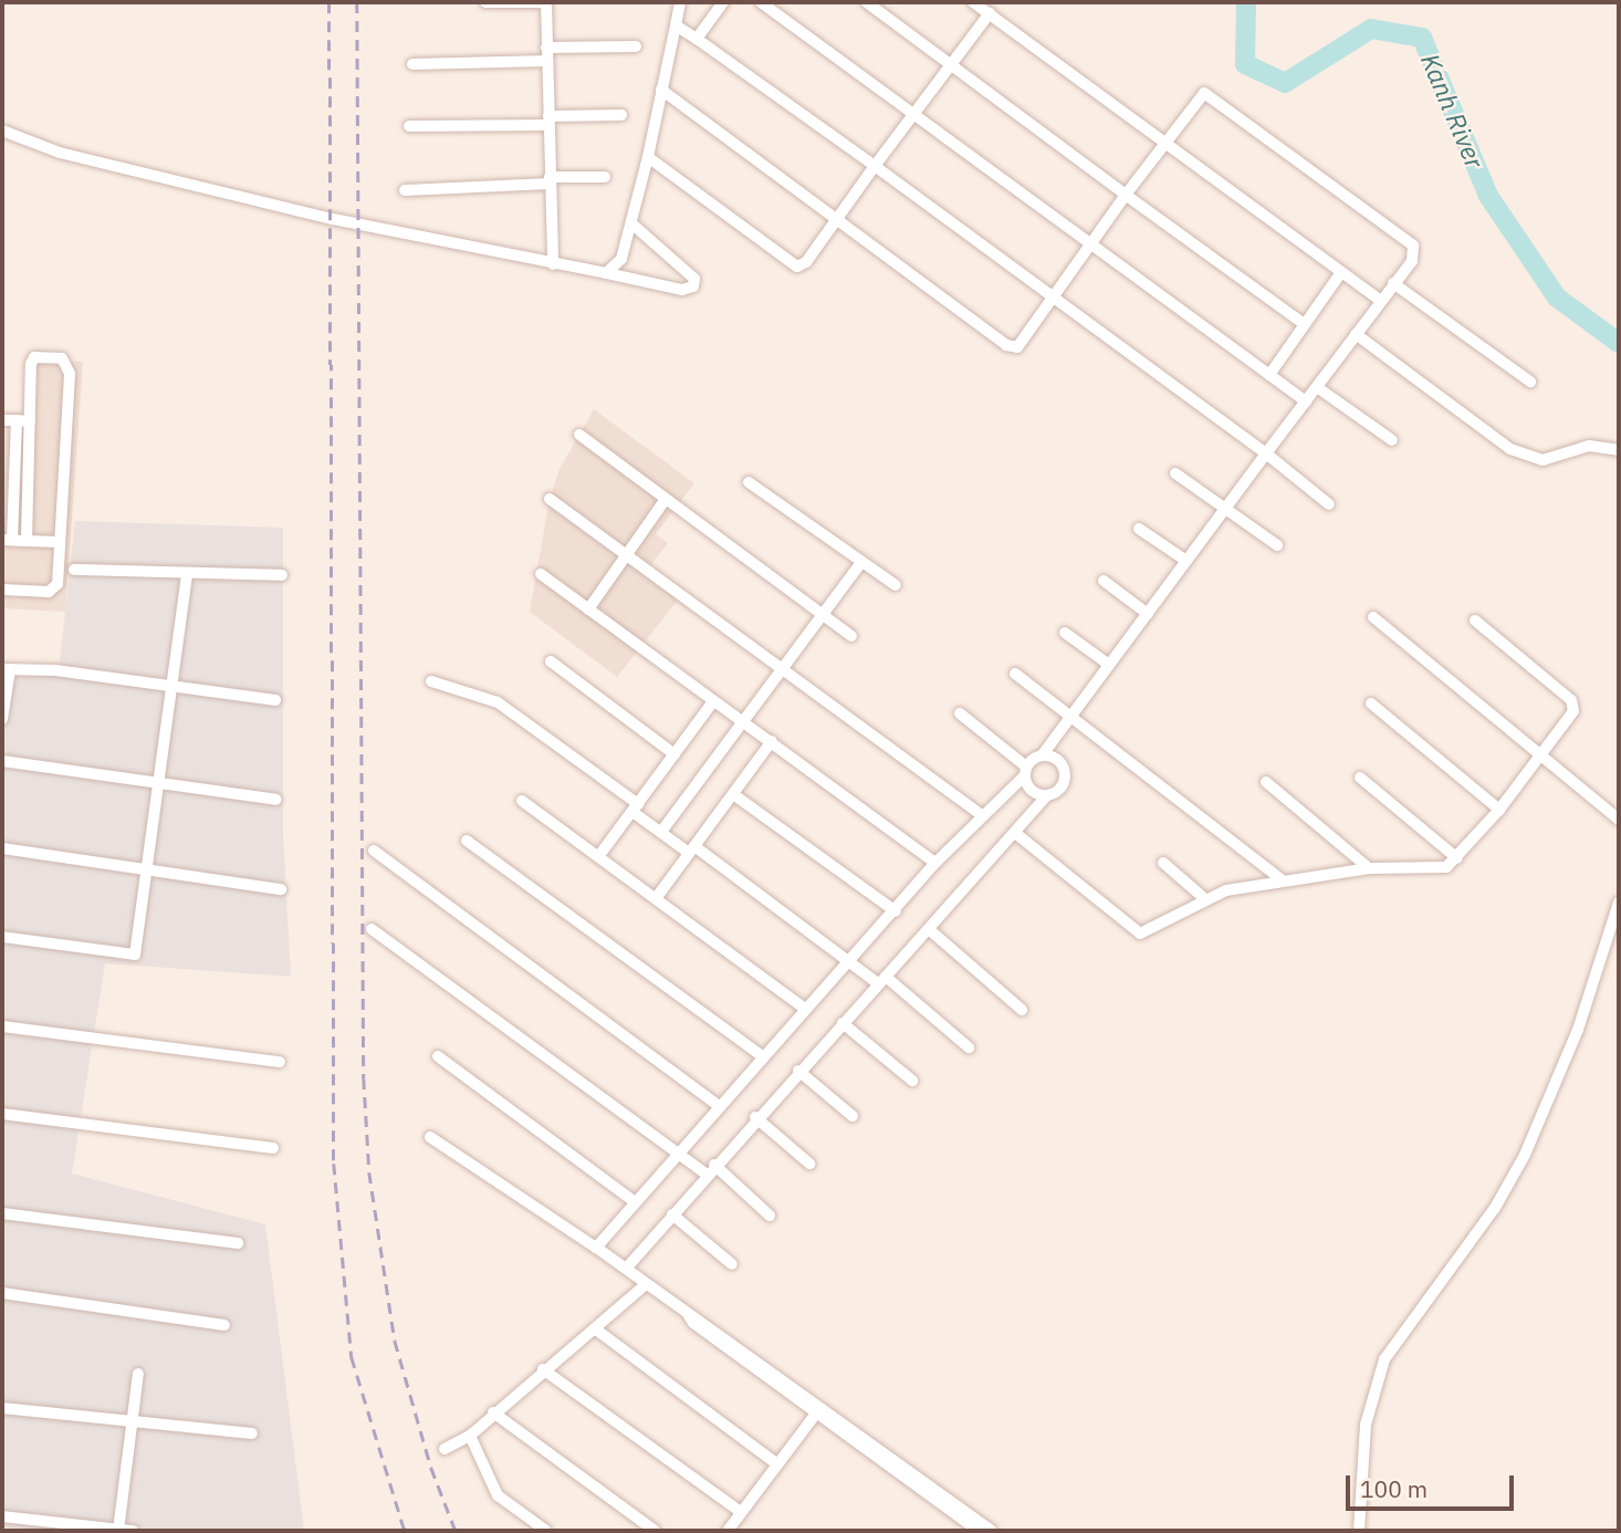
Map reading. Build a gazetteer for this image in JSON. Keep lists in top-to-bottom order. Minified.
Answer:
{"water":["Kanh River"],"scale_bar":"100 m"}
